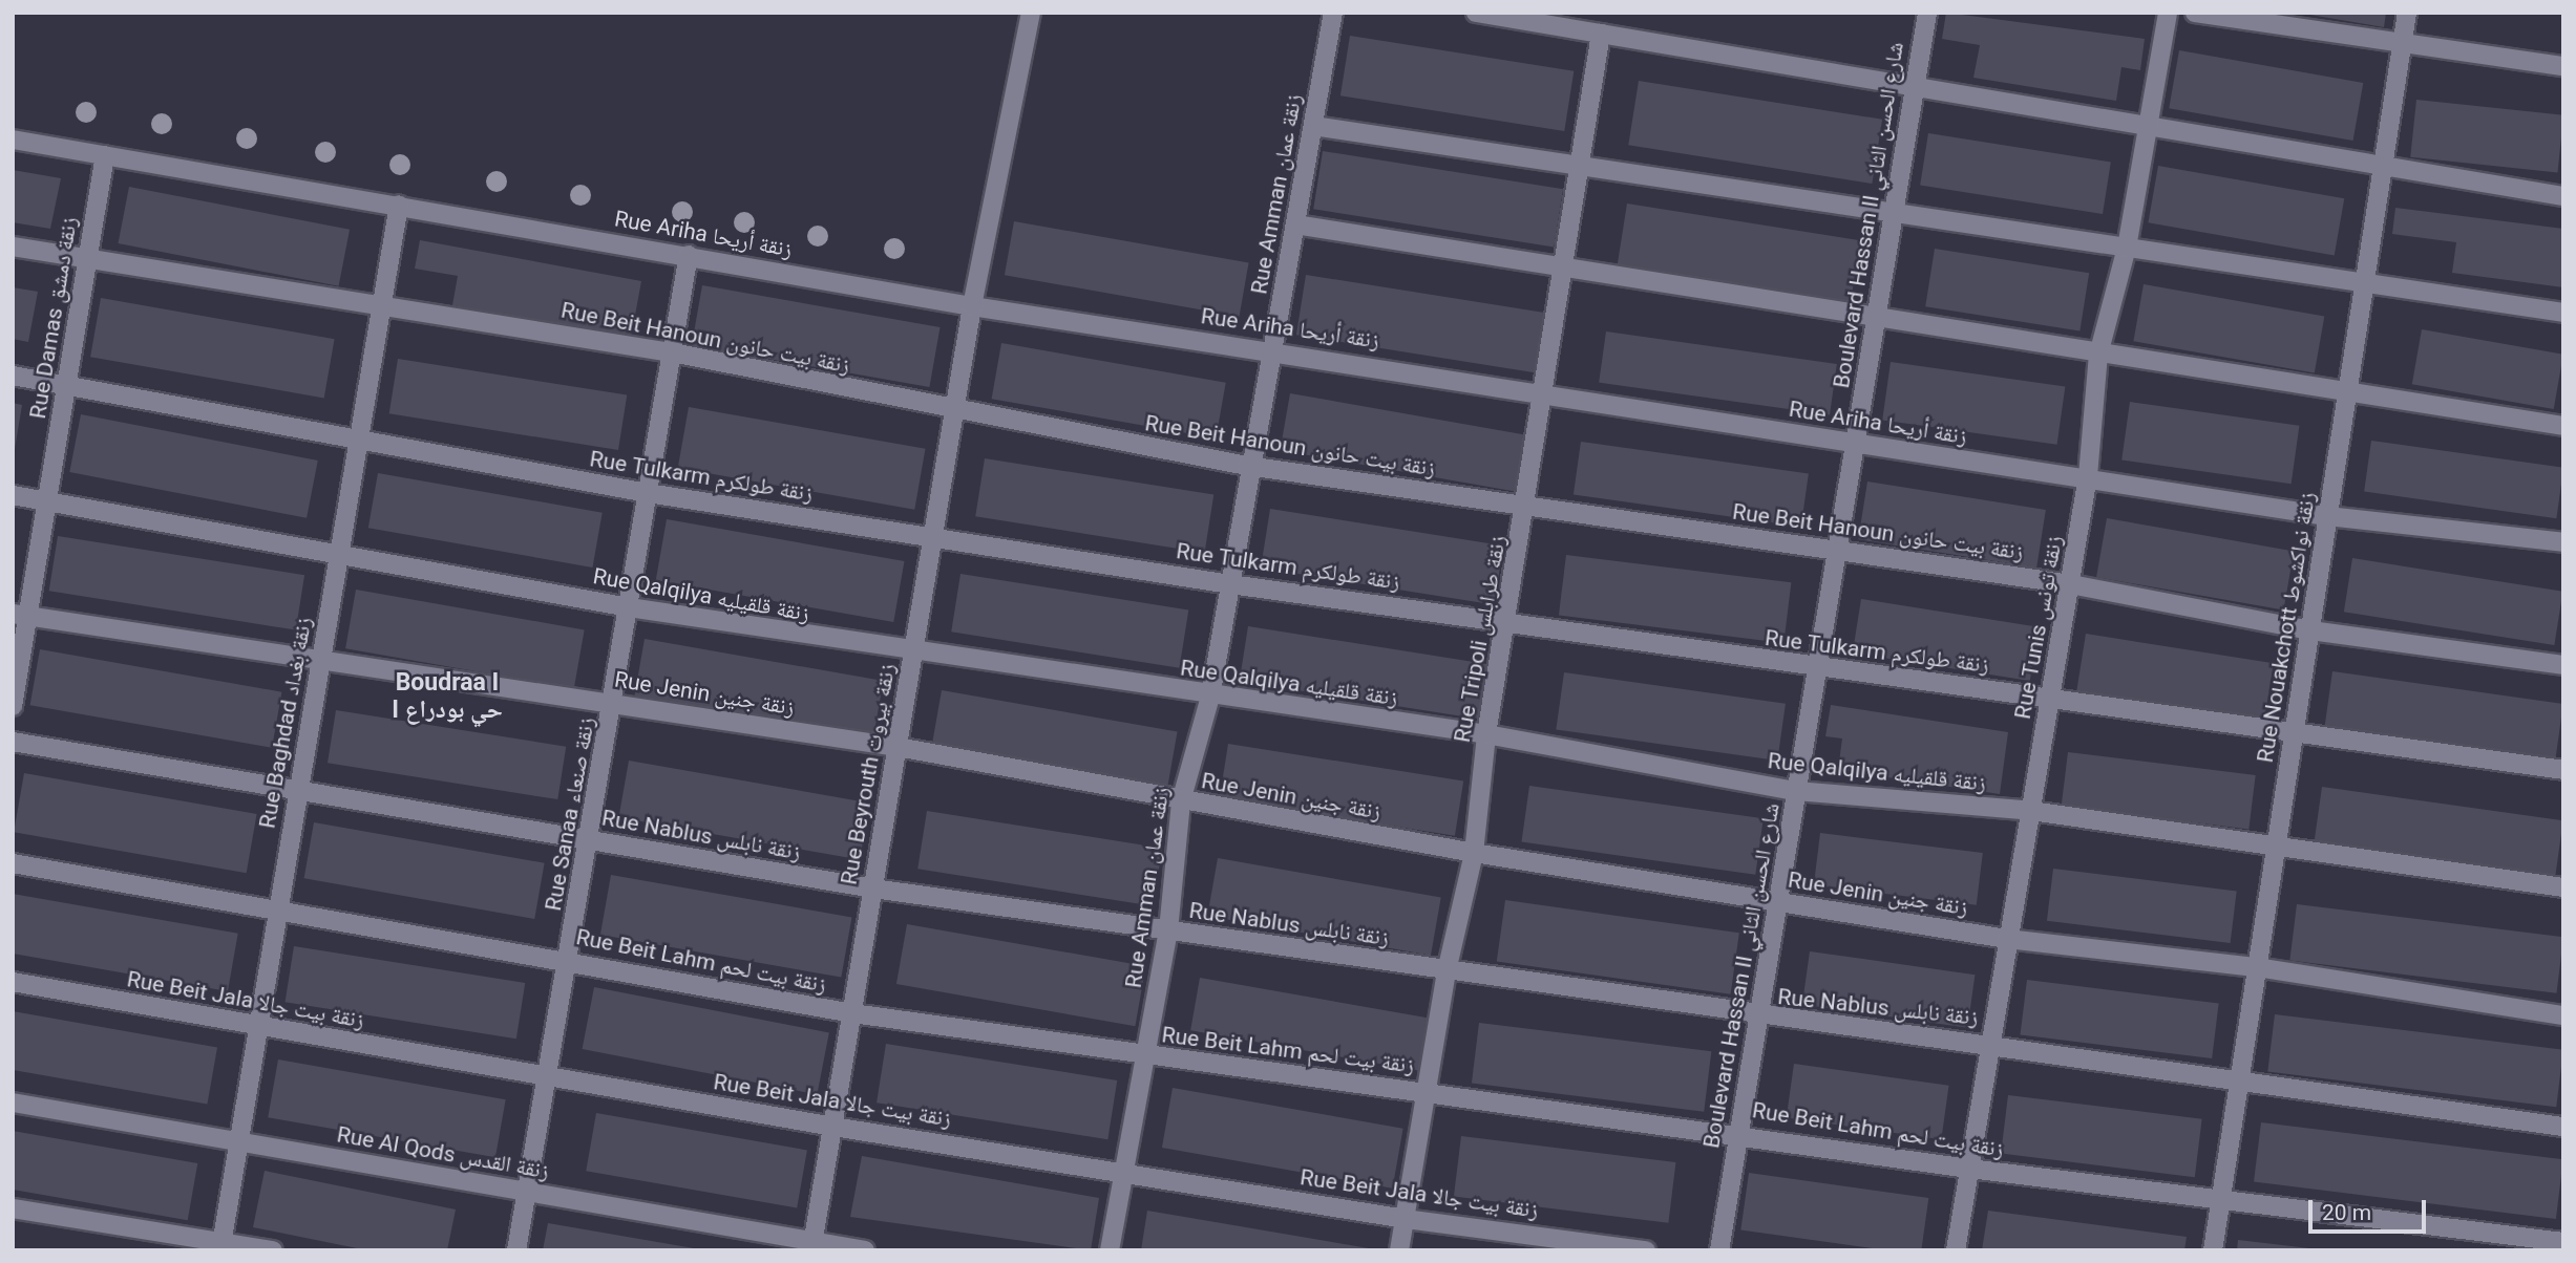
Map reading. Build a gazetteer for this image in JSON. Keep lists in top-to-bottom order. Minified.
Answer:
{"streets":{"street":["Rue Amman زنقة عمان","Boulevard Hassan II شارع الحسن الثاني","Rue Ariha زنقة أريحا","Rue Damas زنقة دمشق","Rue Beit Hanoun زنقة بيت حانون","Rue Tulkarm زنقة طولكرم","Rue Qalqilya زنقة قلقيليه","Rue Tunis زنقة تونس","Rue Nouakchott زنقة نواكشوط","Rue Tripoli زنقة طرابلس","Rue Jenin زنقة جنين","Rue Baghdad زنقة بغداد","Rue Beyrouth زنقة بيروت","Rue Sanaa زنقة صنعاء","Rue Nablus زنقة نابلس","Rue Beit Lahm زنقة بيت لحم","Rue Beit Jala زنقة بيت جالا","Rue Al Qods زنقة القدس"]},"crossings":[["Rue Amman زنقة عمان","Rue Ariha زنقة أريحا"],["Rue Amman زنقة عمان","Rue Beit Hanoun زنقة بيت حانون"],["Rue Amman زنقة عمان","Rue Tulkarm زنقة طولكرم"],["Rue Amman زنقة عمان","Rue Qalqilya زنقة قلقيليه"],["Rue Amman زنقة عمان","Rue Jenin زنقة جنين"],["Rue Amman زنقة عمان","Rue Nablus زنقة نابلس"],["Rue Amman زنقة عمان","Rue Beit Lahm زنقة بيت لحم"],["Rue Amman زنقة عمان","Rue Beit Jala زنقة بيت جالا"],["Boulevard Hassan II شارع الحسن الثاني","Rue Ariha زنقة أريحا"],["Boulevard Hassan II شارع الحسن الثاني","Rue Beit Hanoun زنقة بيت حانون"],["Boulevard Hassan II شارع الحسن الثاني","Rue Tulkarm زنقة طولكرم"],["Boulevard Hassan II شارع الحسن الثاني","Rue Qalqilya زنقة قلقيليه"],["Boulevard Hassan II شارع الحسن الثاني","Rue Jenin زنقة جنين"],["Boulevard Hassan II شارع الحسن الثاني","Rue Nablus زنقة نابلس"],["Boulevard Hassan II شارع الحسن الثاني","Rue Beit Lahm زنقة بيت لحم"],["Rue Ariha زنقة أريحا","Rue Damas زنقة دمشق"],["Rue Ariha زنقة أريحا","Rue Tunis زنقة تونس"],["Rue Ariha زنقة أريحا","Rue Nouakchott زنقة نواكشوط"],["Rue Ariha زنقة أريحا","Rue Tripoli زنقة طرابلس"],["Rue Ariha زنقة أريحا","Rue Baghdad زنقة بغداد"],["Rue Ariha زنقة أريحا","Rue Beyrouth زنقة بيروت"],["Rue Ariha زنقة أريحا","Rue Sanaa زنقة صنعاء"],["Rue Damas زنقة دمشق","Rue Beit Hanoun زنقة بيت حانون"],["Rue Damas زنقة دمشق","Rue Tulkarm زنقة طولكرم"],["Rue Damas زنقة دمشق","Rue Qalqilya زنقة قلقيليه"],["Rue Damas زنقة دمشق","Rue Jenin زنقة جنين"],["Rue Beit Hanoun زنقة بيت حانون","Rue Tunis زنقة تونس"],["Rue Beit Hanoun زنقة بيت حانون","Rue Nouakchott زنقة نواكشوط"],["Rue Beit Hanoun زنقة بيت حانون","Rue Tripoli زنقة طرابلس"],["Rue Beit Hanoun زنقة بيت حانون","Rue Baghdad زنقة بغداد"],["Rue Beit Hanoun زنقة بيت حانون","Rue Beyrouth زنقة بيروت"],["Rue Beit Hanoun زنقة بيت حانون","Rue Sanaa زنقة صنعاء"],["Rue Tulkarm زنقة طولكرم","Rue Tunis زنقة تونس"],["Rue Tulkarm زنقة طولكرم","Rue Nouakchott زنقة نواكشوط"],["Rue Tulkarm زنقة طولكرم","Rue Tripoli زنقة طرابلس"],["Rue Tulkarm زنقة طولكرم","Rue Baghdad زنقة بغداد"],["Rue Tulkarm زنقة طولكرم","Rue Beyrouth زنقة بيروت"],["Rue Tulkarm زنقة طولكرم","Rue Sanaa زنقة صنعاء"],["Rue Qalqilya زنقة قلقيليه","Rue Tunis زنقة تونس"],["Rue Qalqilya زنقة قلقيليه","Rue Nouakchott زنقة نواكشوط"],["Rue Qalqilya زنقة قلقيليه","Rue Tripoli زنقة طرابلس"],["Rue Qalqilya زنقة قلقيليه","Rue Baghdad زنقة بغداد"],["Rue Qalqilya زنقة قلقيليه","Rue Beyrouth زنقة بيروت"],["Rue Qalqilya زنقة قلقيليه","Rue Sanaa زنقة صنعاء"],["Rue Tunis زنقة تونس","Rue Jenin زنقة جنين"],["Rue Tunis زنقة تونس","Rue Nablus زنقة نابلس"],["Rue Tunis زنقة تونس","Rue Beit Lahm زنقة بيت لحم"],["Rue Nouakchott زنقة نواكشوط","Rue Jenin زنقة جنين"],["Rue Nouakchott زنقة نواكشوط","Rue Nablus زنقة نابلس"],["Rue Nouakchott زنقة نواكشوط","Rue Beit Lahm زنقة بيت لحم"],["Rue Tripoli زنقة طرابلس","Rue Jenin زنقة جنين"],["Rue Tripoli زنقة طرابلس","Rue Nablus زنقة نابلس"],["Rue Tripoli زنقة طرابلس","Rue Beit Lahm زنقة بيت لحم"],["Rue Tripoli زنقة طرابلس","Rue Beit Jala زنقة بيت جالا"],["Rue Jenin زنقة جنين","Rue Baghdad زنقة بغداد"],["Rue Jenin زنقة جنين","Rue Beyrouth زنقة بيروت"],["Rue Jenin زنقة جنين","Rue Sanaa زنقة صنعاء"],["Rue Baghdad زنقة بغداد","Rue Nablus زنقة نابلس"],["Rue Baghdad زنقة بغداد","Rue Beit Lahm زنقة بيت لحم"],["Rue Baghdad زنقة بغداد","Rue Beit Jala زنقة بيت جالا"],["Rue Baghdad زنقة بغداد","Rue Al Qods زنقة القدس"],["Rue Beyrouth زنقة بيروت","Rue Nablus زنقة نابلس"],["Rue Beyrouth زنقة بيروت","Rue Beit Lahm زنقة بيت لحم"],["Rue Beyrouth زنقة بيروت","Rue Beit Jala زنقة بيت جالا"],["Rue Beyrouth زنقة بيروت","Rue Al Qods زنقة القدس"],["Rue Sanaa زنقة صنعاء","Rue Nablus زنقة نابلس"],["Rue Sanaa زنقة صنعاء","Rue Beit Lahm زنقة بيت لحم"],["Rue Sanaa زنقة صنعاء","Rue Beit Jala زنقة بيت جالا"],["Rue Sanaa زنقة صنعاء","Rue Al Qods زنقة القدس"]],"districts":["Boudraa I I حي بودراع"],"scale_bar":"20 m"}
